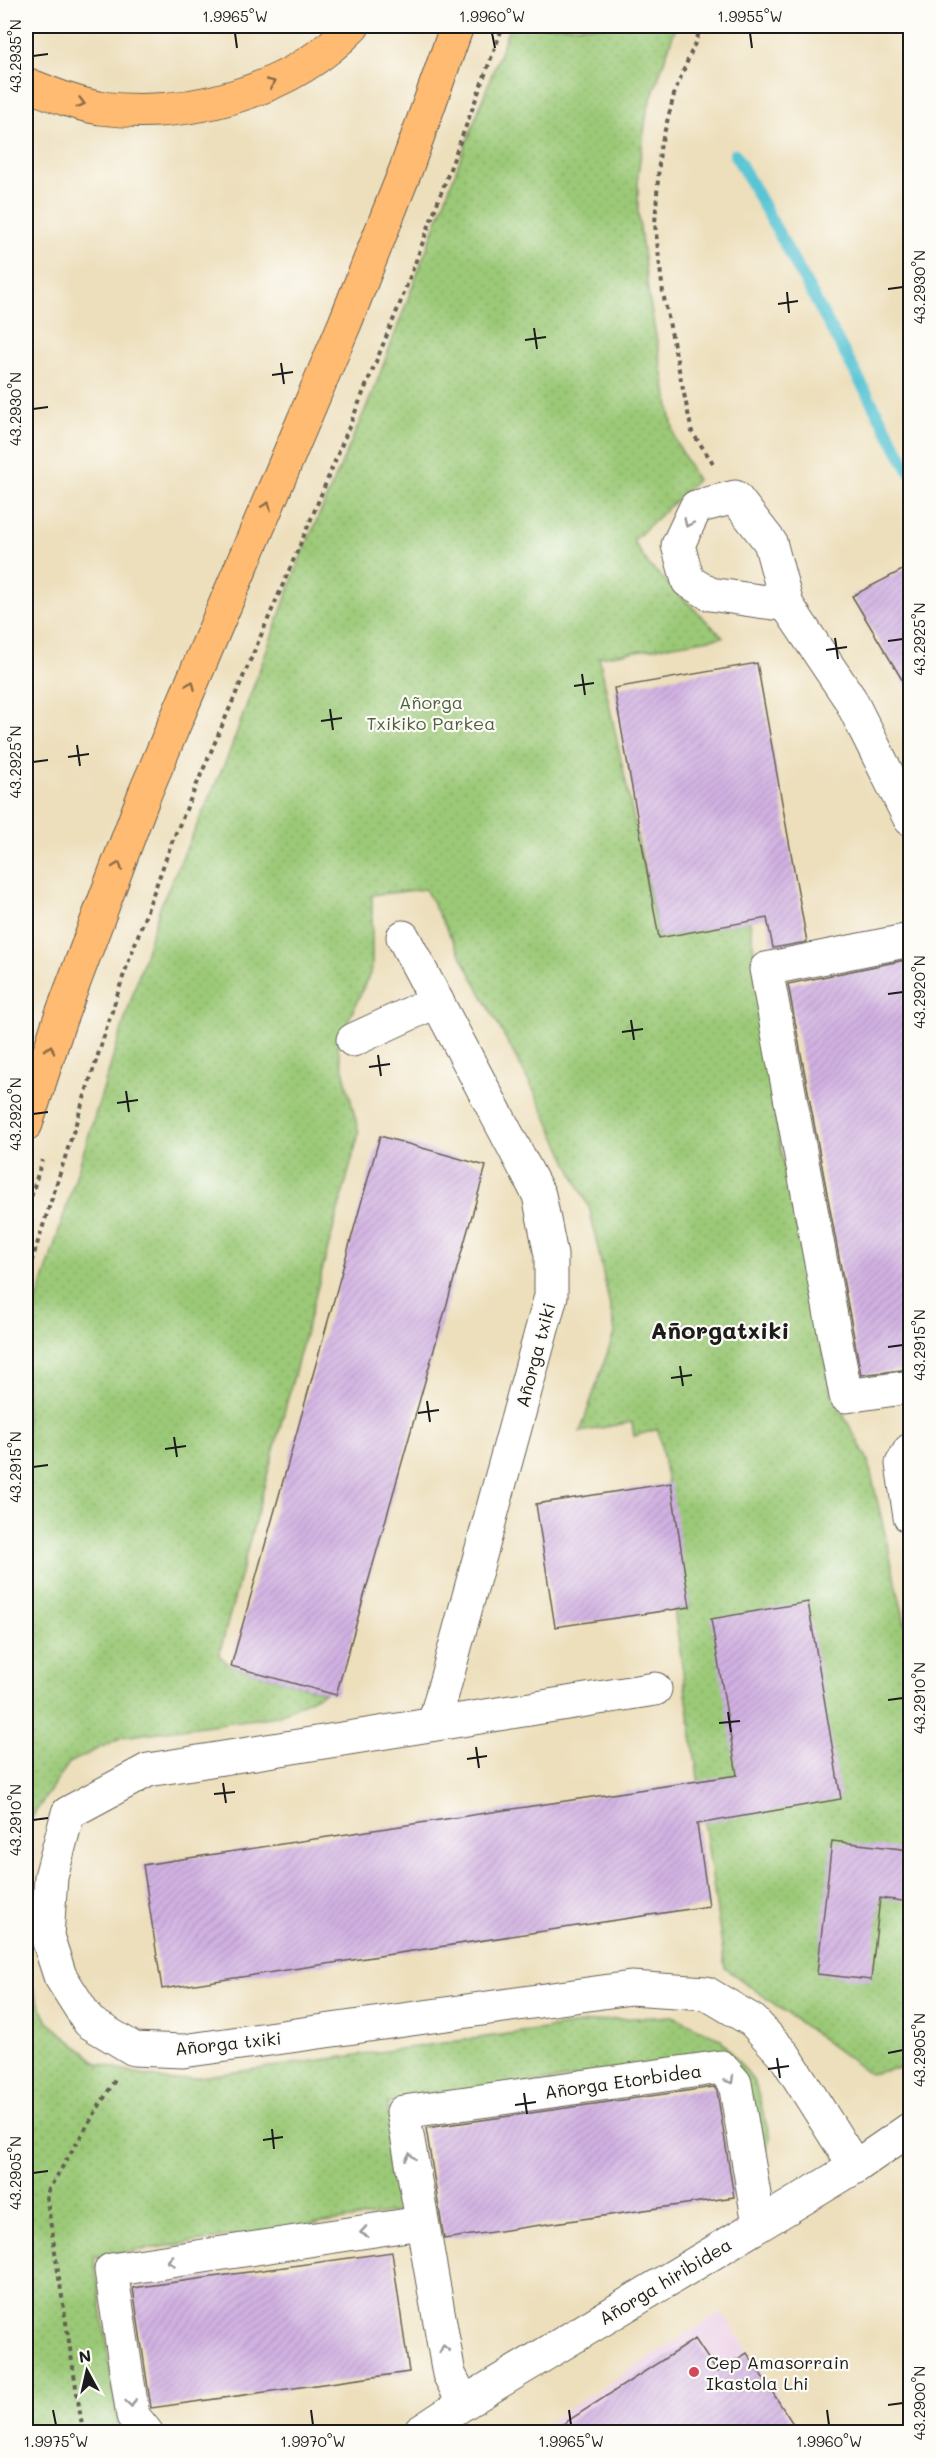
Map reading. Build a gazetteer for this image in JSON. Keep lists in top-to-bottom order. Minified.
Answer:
{"streets":{"street":["Añorga txiki","Añorga Etorbidea","Añorga hiribidea"]},"crossings":[["Añorga txiki","Añorga hiribidea"],["Añorga Etorbidea","Añorga hiribidea"]],"districts":["Añorgatxiki"],"parks":["Añorga Txikiko Parkea"],"places":["Cep Amasorrain Ikastola Lhi"],"north":"top","coordinates":["1.9965°W","1.9960°W","1.9955°W","43.2935°N","43.2930°N","43.2925°N","43.2920°N","43.2915°N","43.2910°N","43.2905°N","43.2900°N","1.9975°W","1.9970°W"]}
